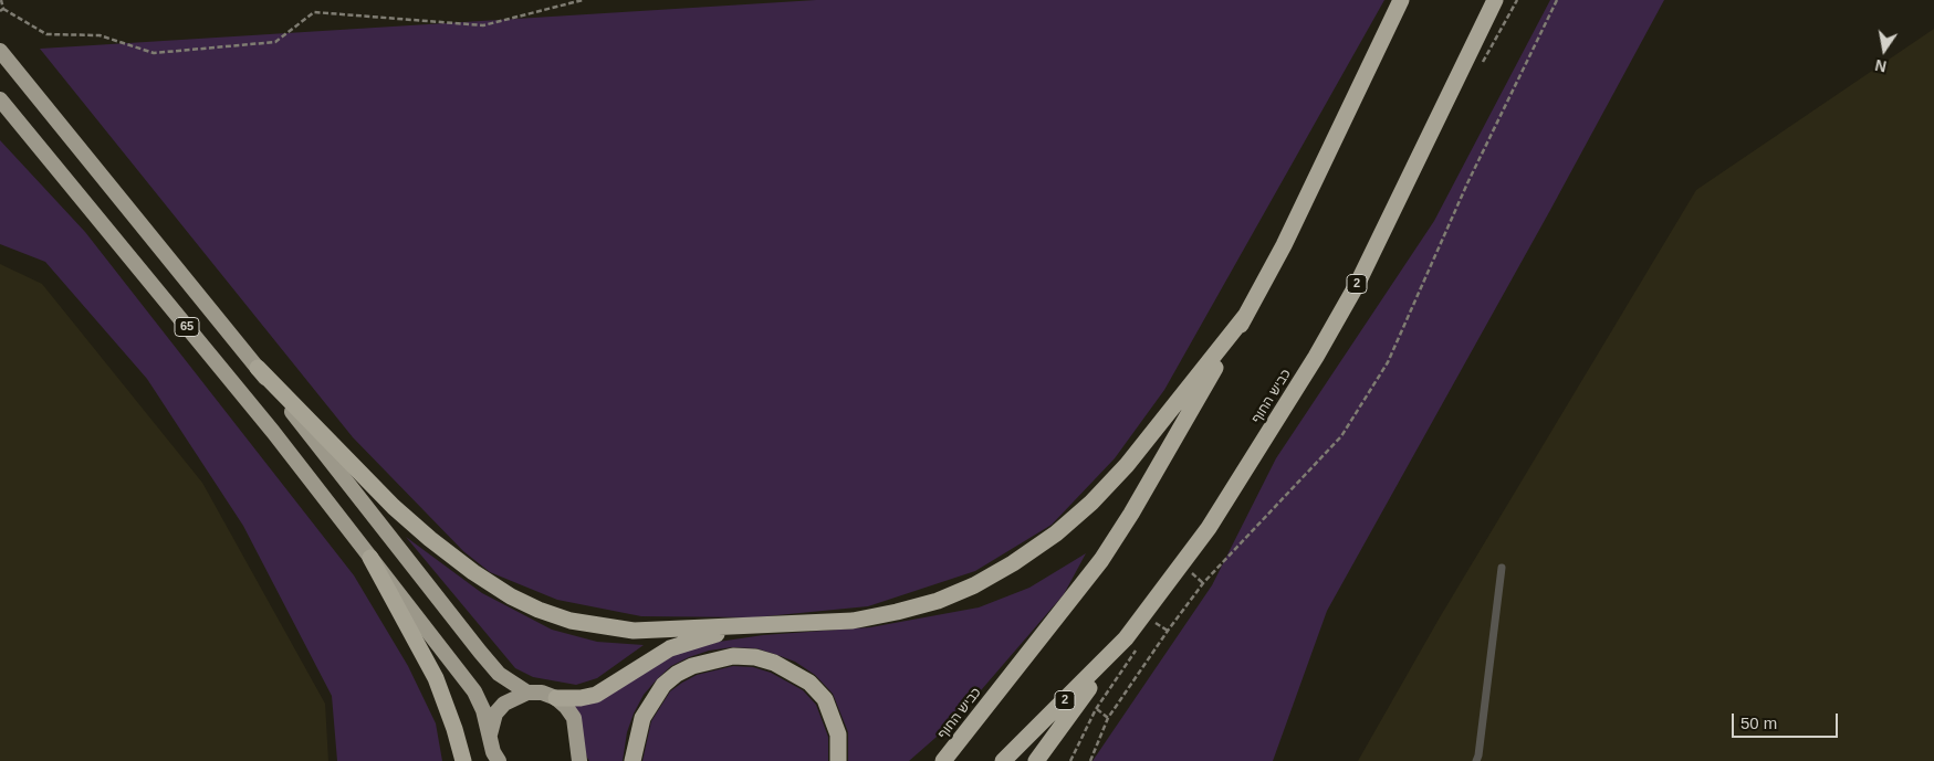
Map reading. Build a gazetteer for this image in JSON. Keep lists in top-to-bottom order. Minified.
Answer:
{"streets":{"highway":["2","65","כביש החוף"]},"scale_bar":"50 m","north":"bottom"}
